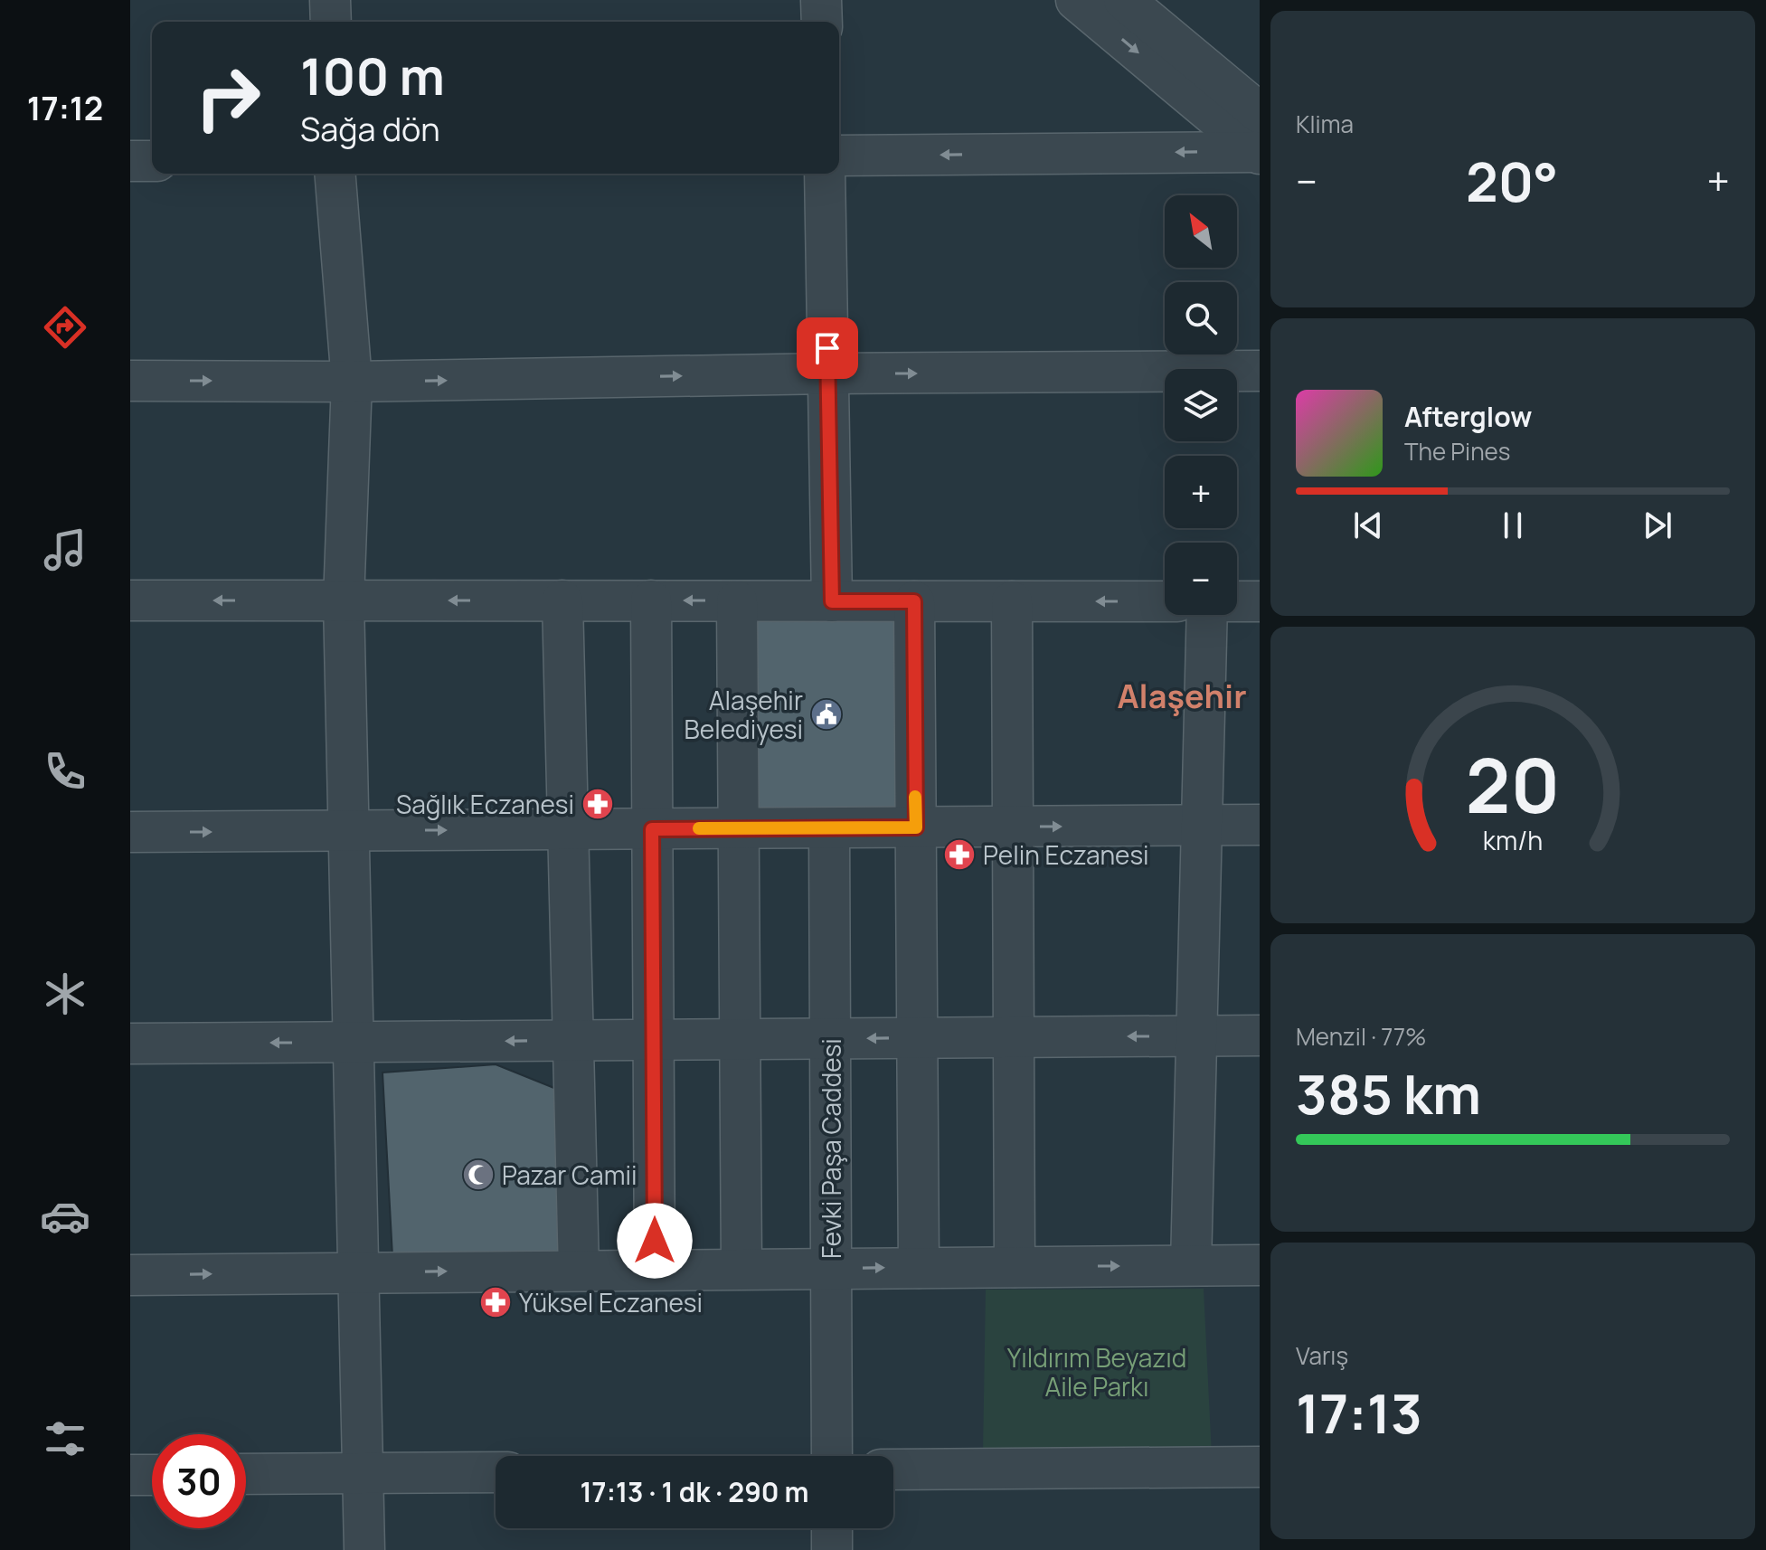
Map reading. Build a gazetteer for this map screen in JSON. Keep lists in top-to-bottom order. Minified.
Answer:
{"streets":{"street":["Fevki Paşa Caddesi"]},"districts":["Alaşehir"],"parks":["Yıldırım Beyazıd Aile Parkı"],"places":{"public building":["Alaşehir Belediyesi"],"pharmacy":["Sağlık Eczanesi","Pelin Eczanesi","Yüksel Eczanesi"],"mosque":["Pazar Camii"]},"north":"top left","page":{"tabs":"17:12","tile":["Klima",["Menzil · 77%","385 km"],["Varış","17:13"]],"turn":["100 m","Sağa dön"],"heat":["−","20°","+"],"map_buttons":["+","−"],"song":["Afterglow","The Pines"],"limit":"30","trip":"17:13 · 1 dk · 290 m","gauge":["20","km/h"]}}
